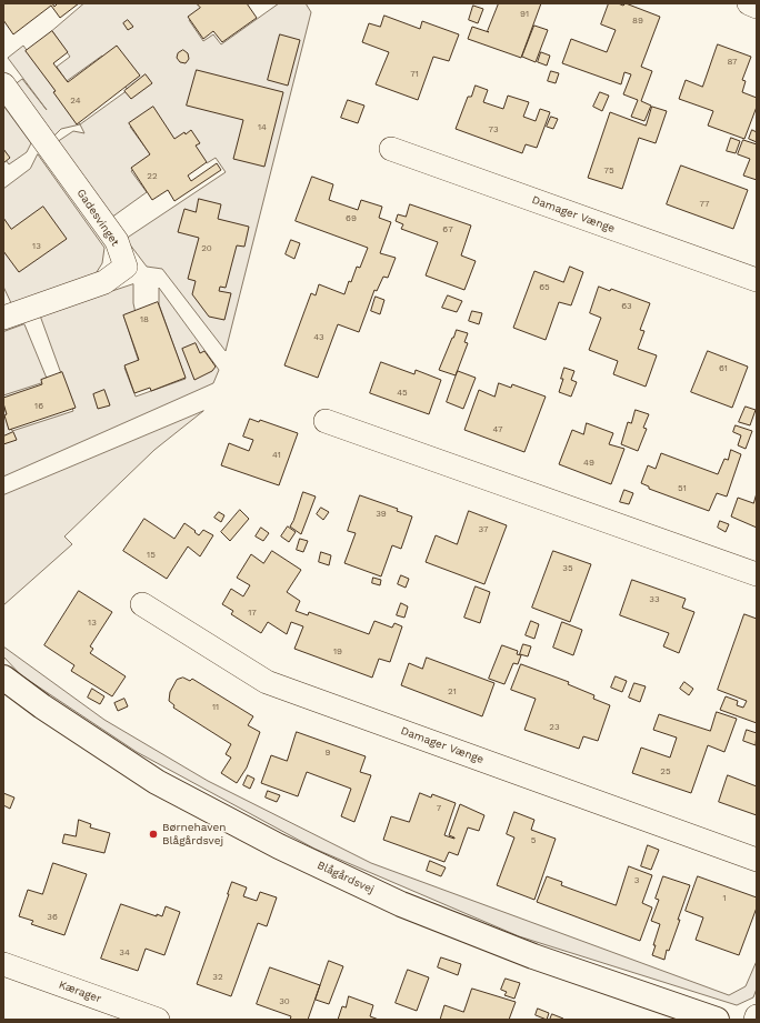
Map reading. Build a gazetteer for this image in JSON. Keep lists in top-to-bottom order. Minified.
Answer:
{"streets":{"street":["Damager Vænge","Gadesvinget","Blågårdsvej","Kærager"]},"places":["Børnehaven Blågårdsvej"],"house_numbers":["91","89","87","71","24","14","73","75","22","77","69","67","13","20","65","63","18","43","61","45","16","47","41","49","51","39","37","15","35","33","17","13","19","21","11","23","9","25","7","5","3","1","36","34","32","30"]}
